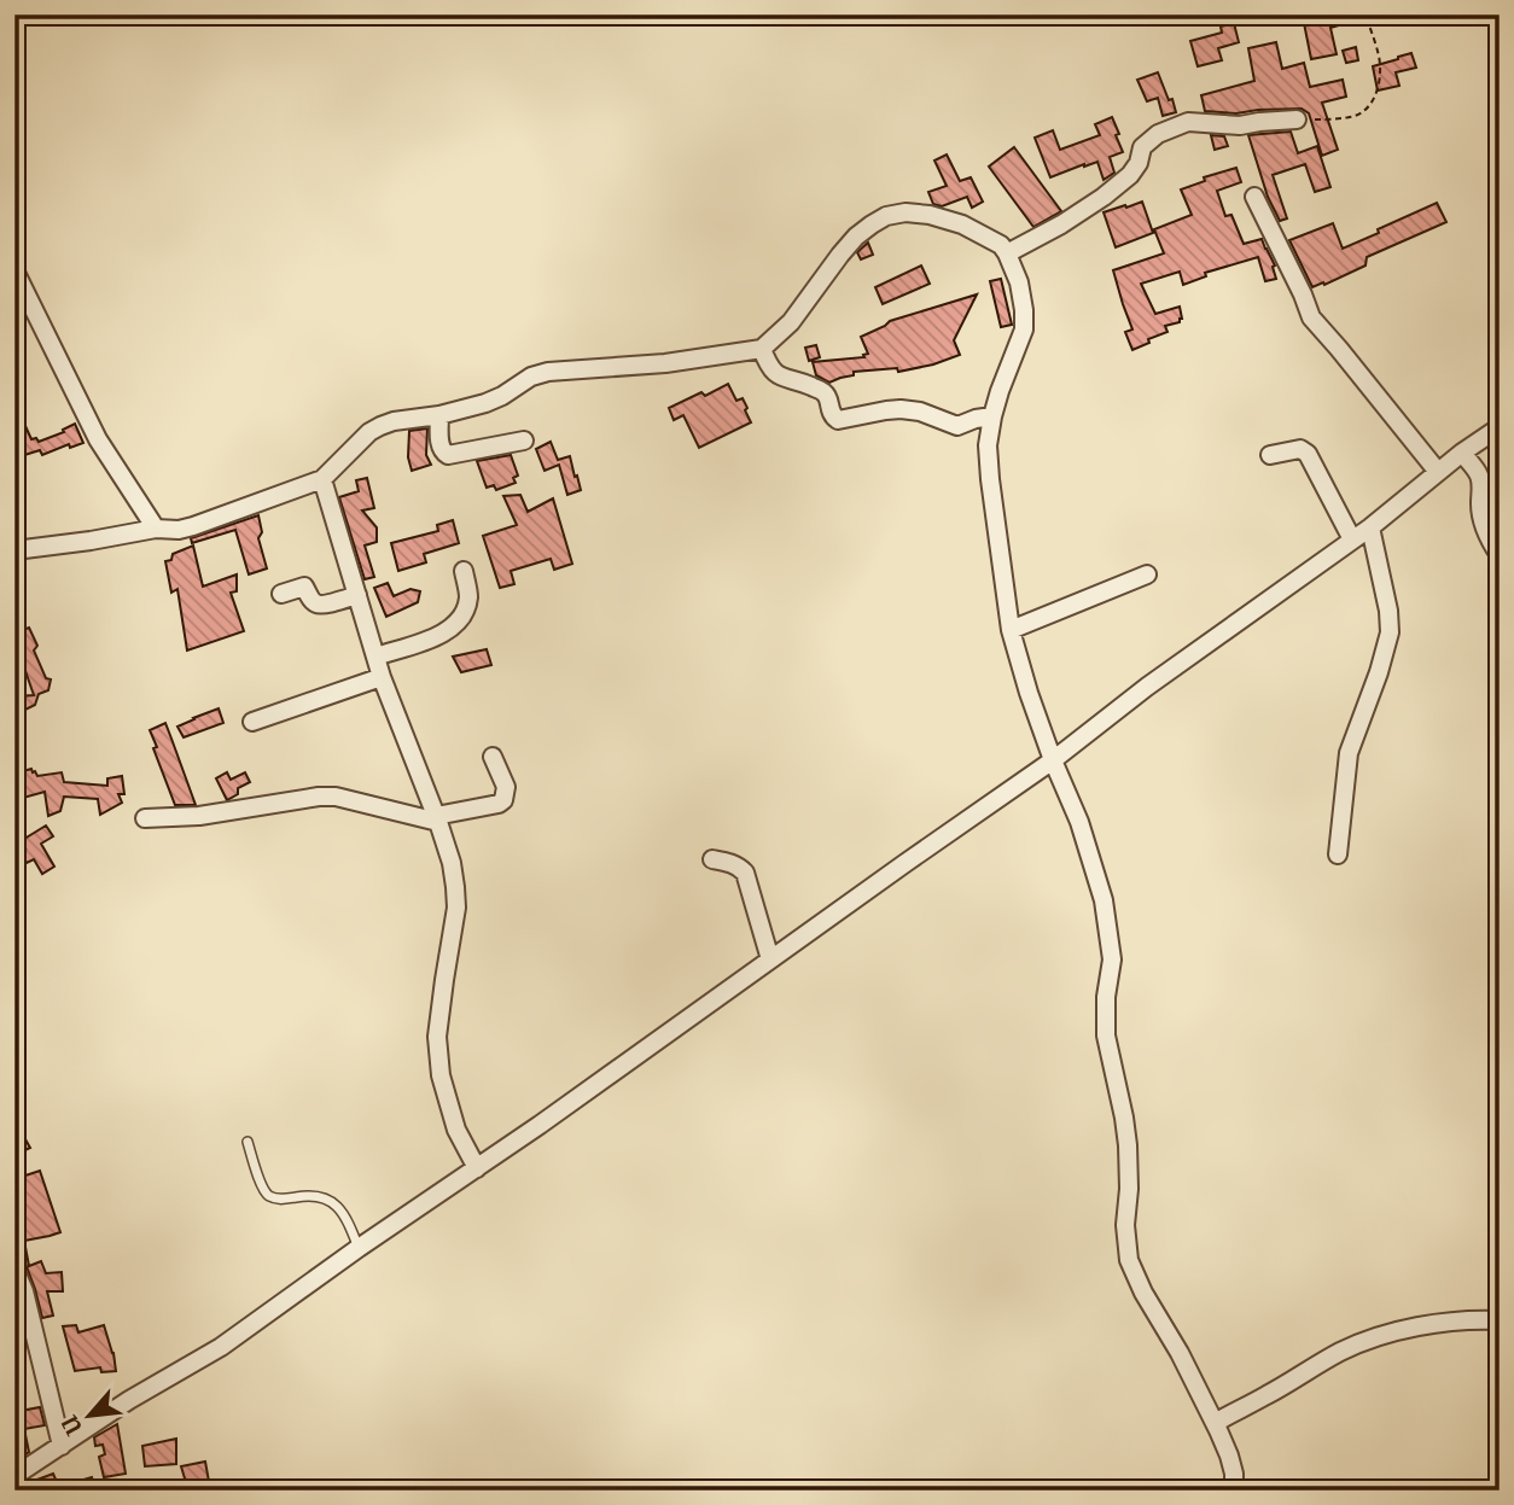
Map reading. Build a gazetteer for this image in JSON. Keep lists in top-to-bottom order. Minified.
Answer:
{"north":"bottom left"}
